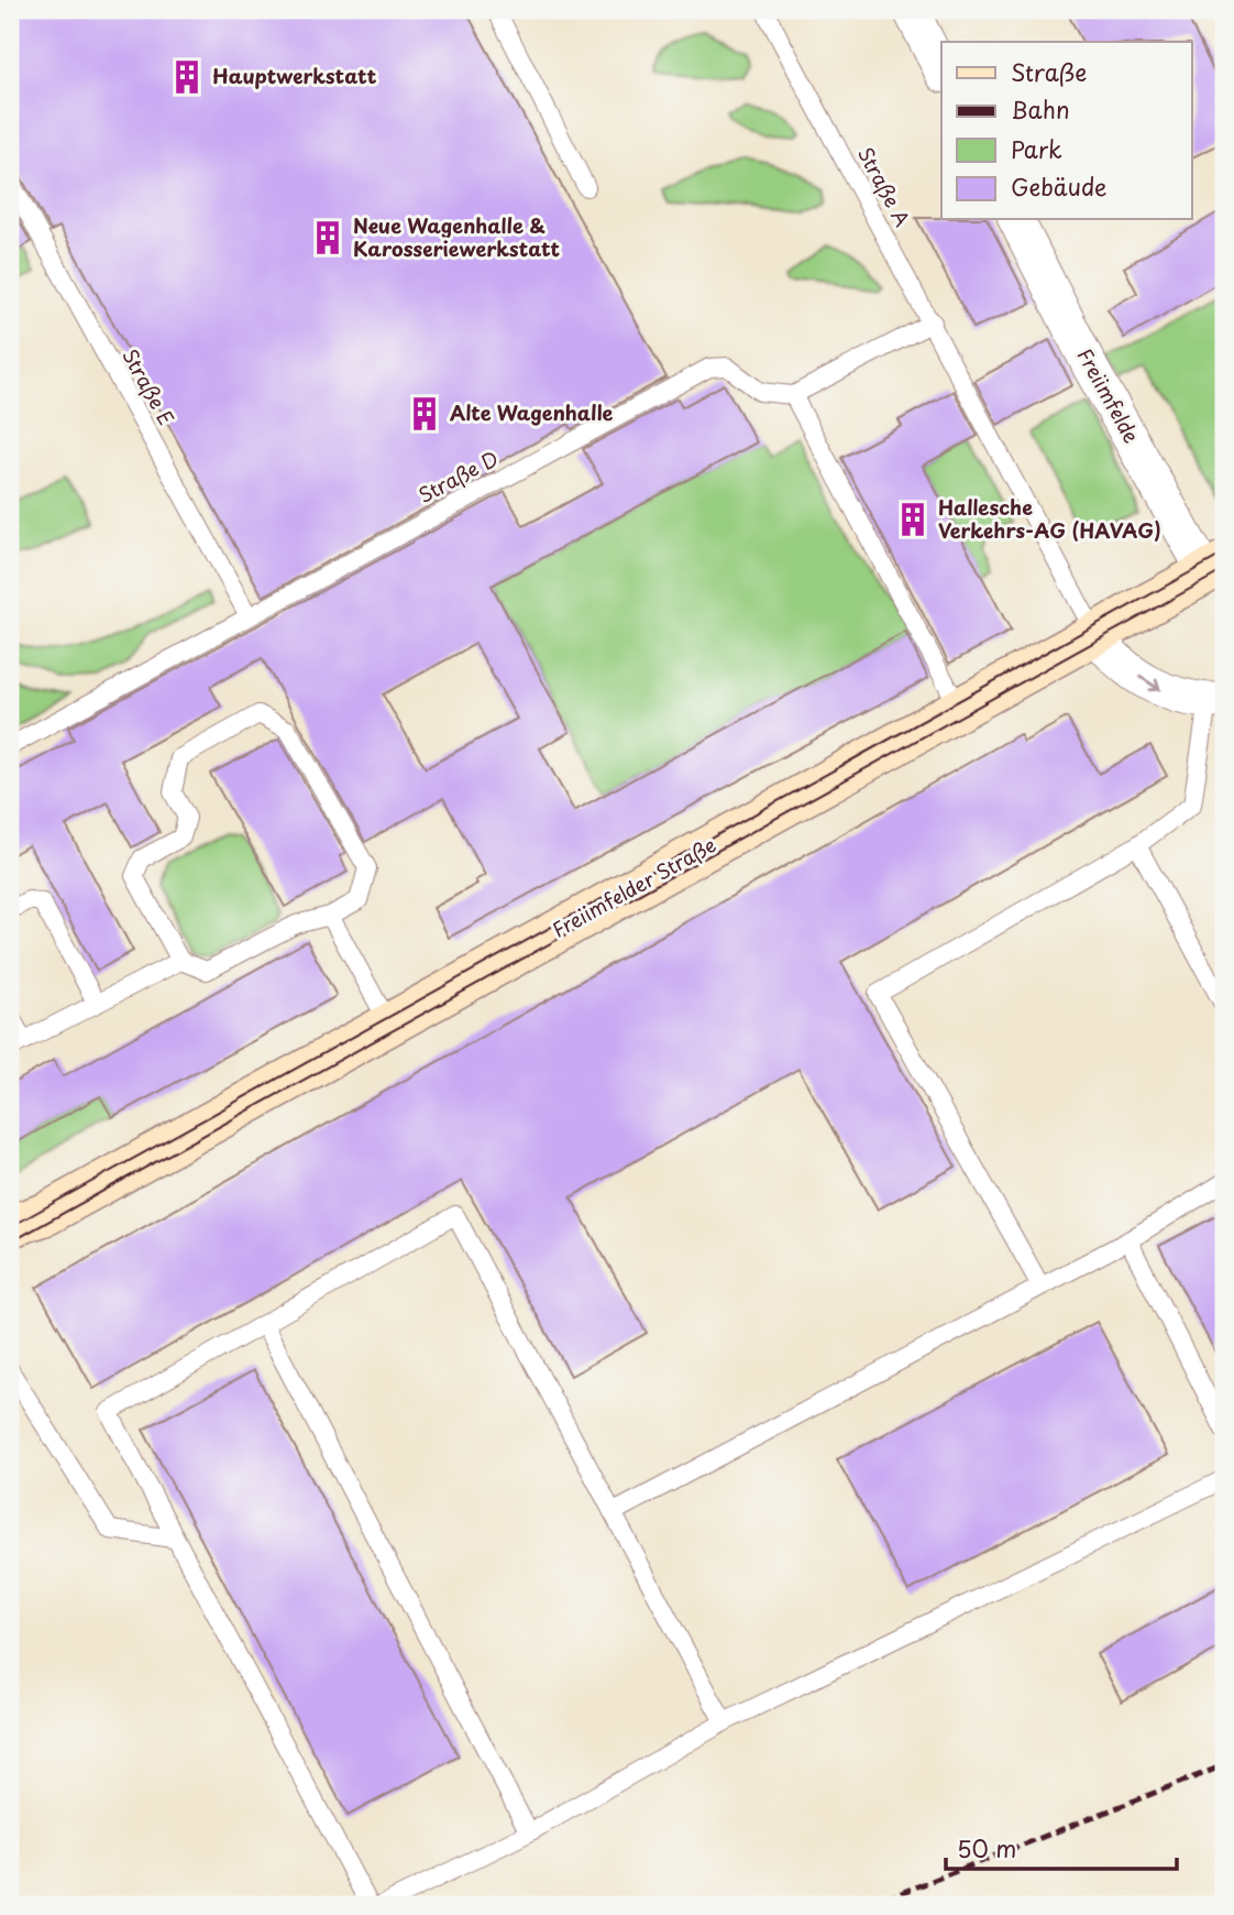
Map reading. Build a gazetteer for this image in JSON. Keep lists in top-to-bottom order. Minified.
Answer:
{"streets":{"street":["Freiimfelde","Freiimfelder Straße"],"lane":["Straße A","Straße E","Straße D"]},"crossings":[["Straße A","Freiimfelder Straße"],["Straße E","Straße D"],["Freiimfelde","Freiimfelder Straße"]],"places":{"building":["Hauptwerkstatt","Neue Wagenhalle & Karosseriewerkstatt","Alte Wagenhalle","Hallesche Verkehrs-AG (HAVAG)"]},"legend":["Straße","Bahn","Park","Gebäude"],"scale_bar":"50 m"}
